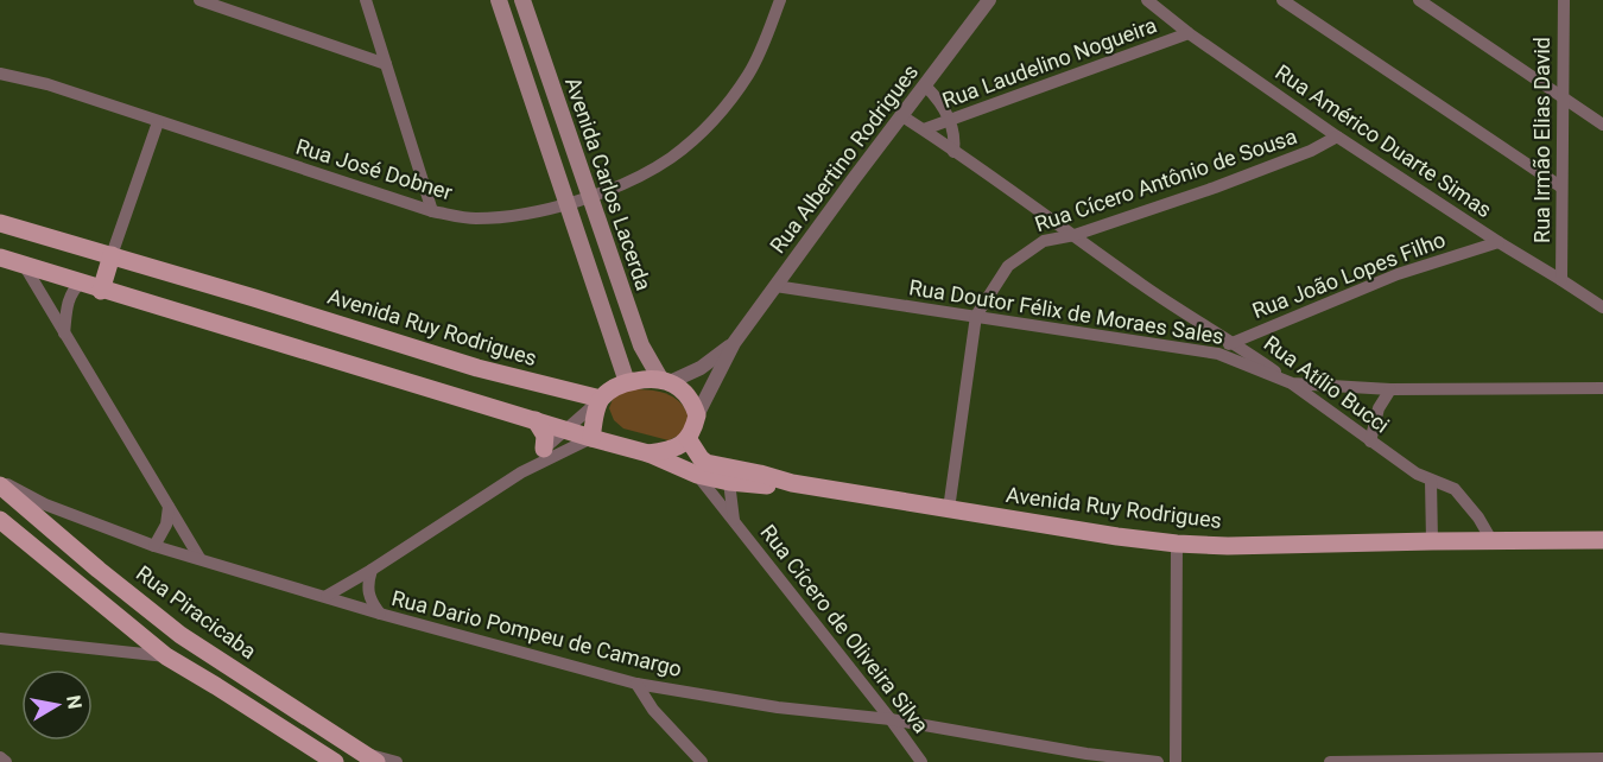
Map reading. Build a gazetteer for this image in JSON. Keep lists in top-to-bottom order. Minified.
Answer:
{"streets":{"main road":["Avenida Carlos Lacerda","Avenida Ruy Rodrigues","Rua Piracicaba"],"street":["Rua Laudelino Nogueira","Rua Irmão Elias David","Rua Américo Duarte Simas","Rua Albertino Rodrigues","Rua José Dobner","Rua Cícero Antônio de Sousa","Rua João Lopes Filho","Rua Doutor Félix de Moraes Sales","Rua Atílio Bucci","Rua Cícero de Oliveira Silva","Rua Dario Pompeu de Camargo"]},"crossings":[["Rua Laudelino Nogueira","Rua Américo Duarte Simas"],["Rua Laudelino Nogueira","Rua Atílio Bucci"],["Rua Irmão Elias David","Rua Américo Duarte Simas"],["Rua Américo Duarte Simas","Rua Cícero Antônio de Sousa"],["Rua Américo Duarte Simas","Rua João Lopes Filho"],["Rua Albertino Rodrigues","Avenida Carlos Lacerda"],["Rua Albertino Rodrigues","Rua Doutor Félix de Moraes Sales"],["Rua Albertino Rodrigues","Avenida Ruy Rodrigues"],["Rua Albertino Rodrigues","Rua Atílio Bucci"],["Rua José Dobner","Avenida Carlos Lacerda"],["Rua Cícero Antônio de Sousa","Rua Doutor Félix de Moraes Sales"],["Rua Cícero Antônio de Sousa","Avenida Ruy Rodrigues"],["Rua Cícero Antônio de Sousa","Rua Atílio Bucci"],["Avenida Carlos Lacerda","Avenida Ruy Rodrigues"],["Rua João Lopes Filho","Rua Doutor Félix de Moraes Sales"],["Rua João Lopes Filho","Rua Atílio Bucci"],["Rua Doutor Félix de Moraes Sales","Rua Atílio Bucci"],["Avenida Ruy Rodrigues","Rua Atílio Bucci"],["Avenida Ruy Rodrigues","Rua Cícero de Oliveira Silva"],["Rua Piracicaba","Rua Dario Pompeu de Camargo"],["Rua Cícero de Oliveira Silva","Rua Dario Pompeu de Camargo"]],"north":"right"}
